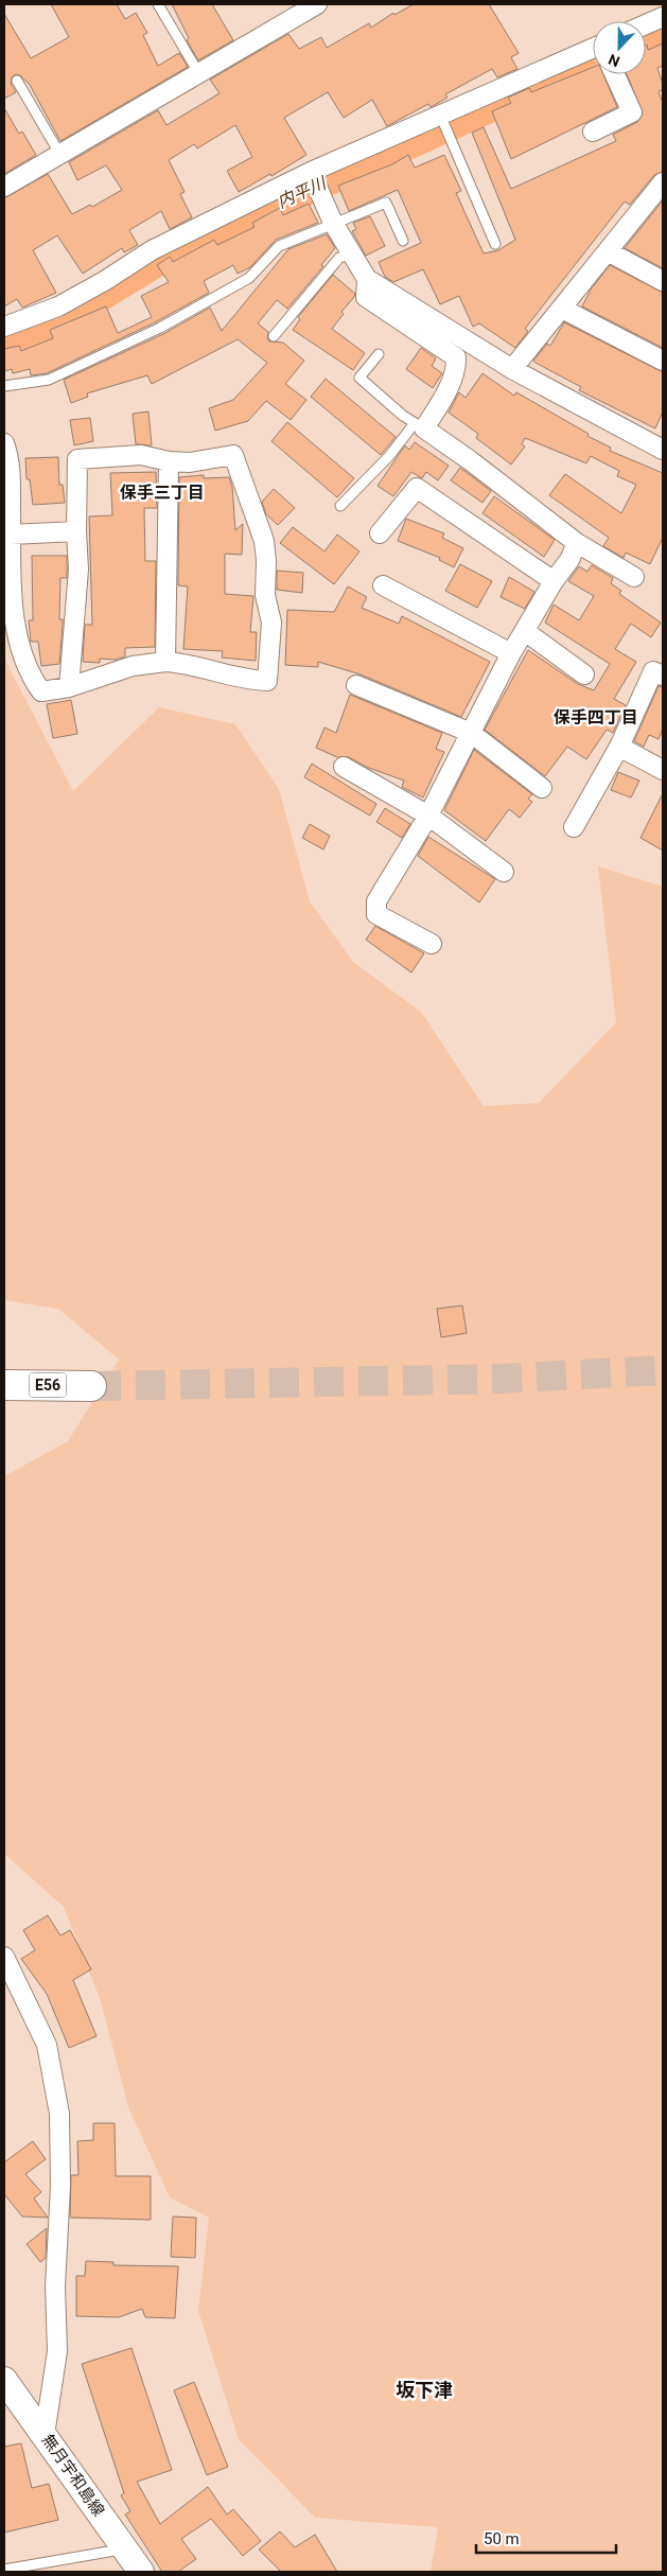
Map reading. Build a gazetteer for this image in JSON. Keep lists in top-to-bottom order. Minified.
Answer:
{"streets":{"highway":["E56"],"main road":["無月宇和島線"]},"districts":["保手三丁目","保手四丁目","坂下津"],"water":["内平川"],"scale_bar":"50 m","north":"bottom"}
